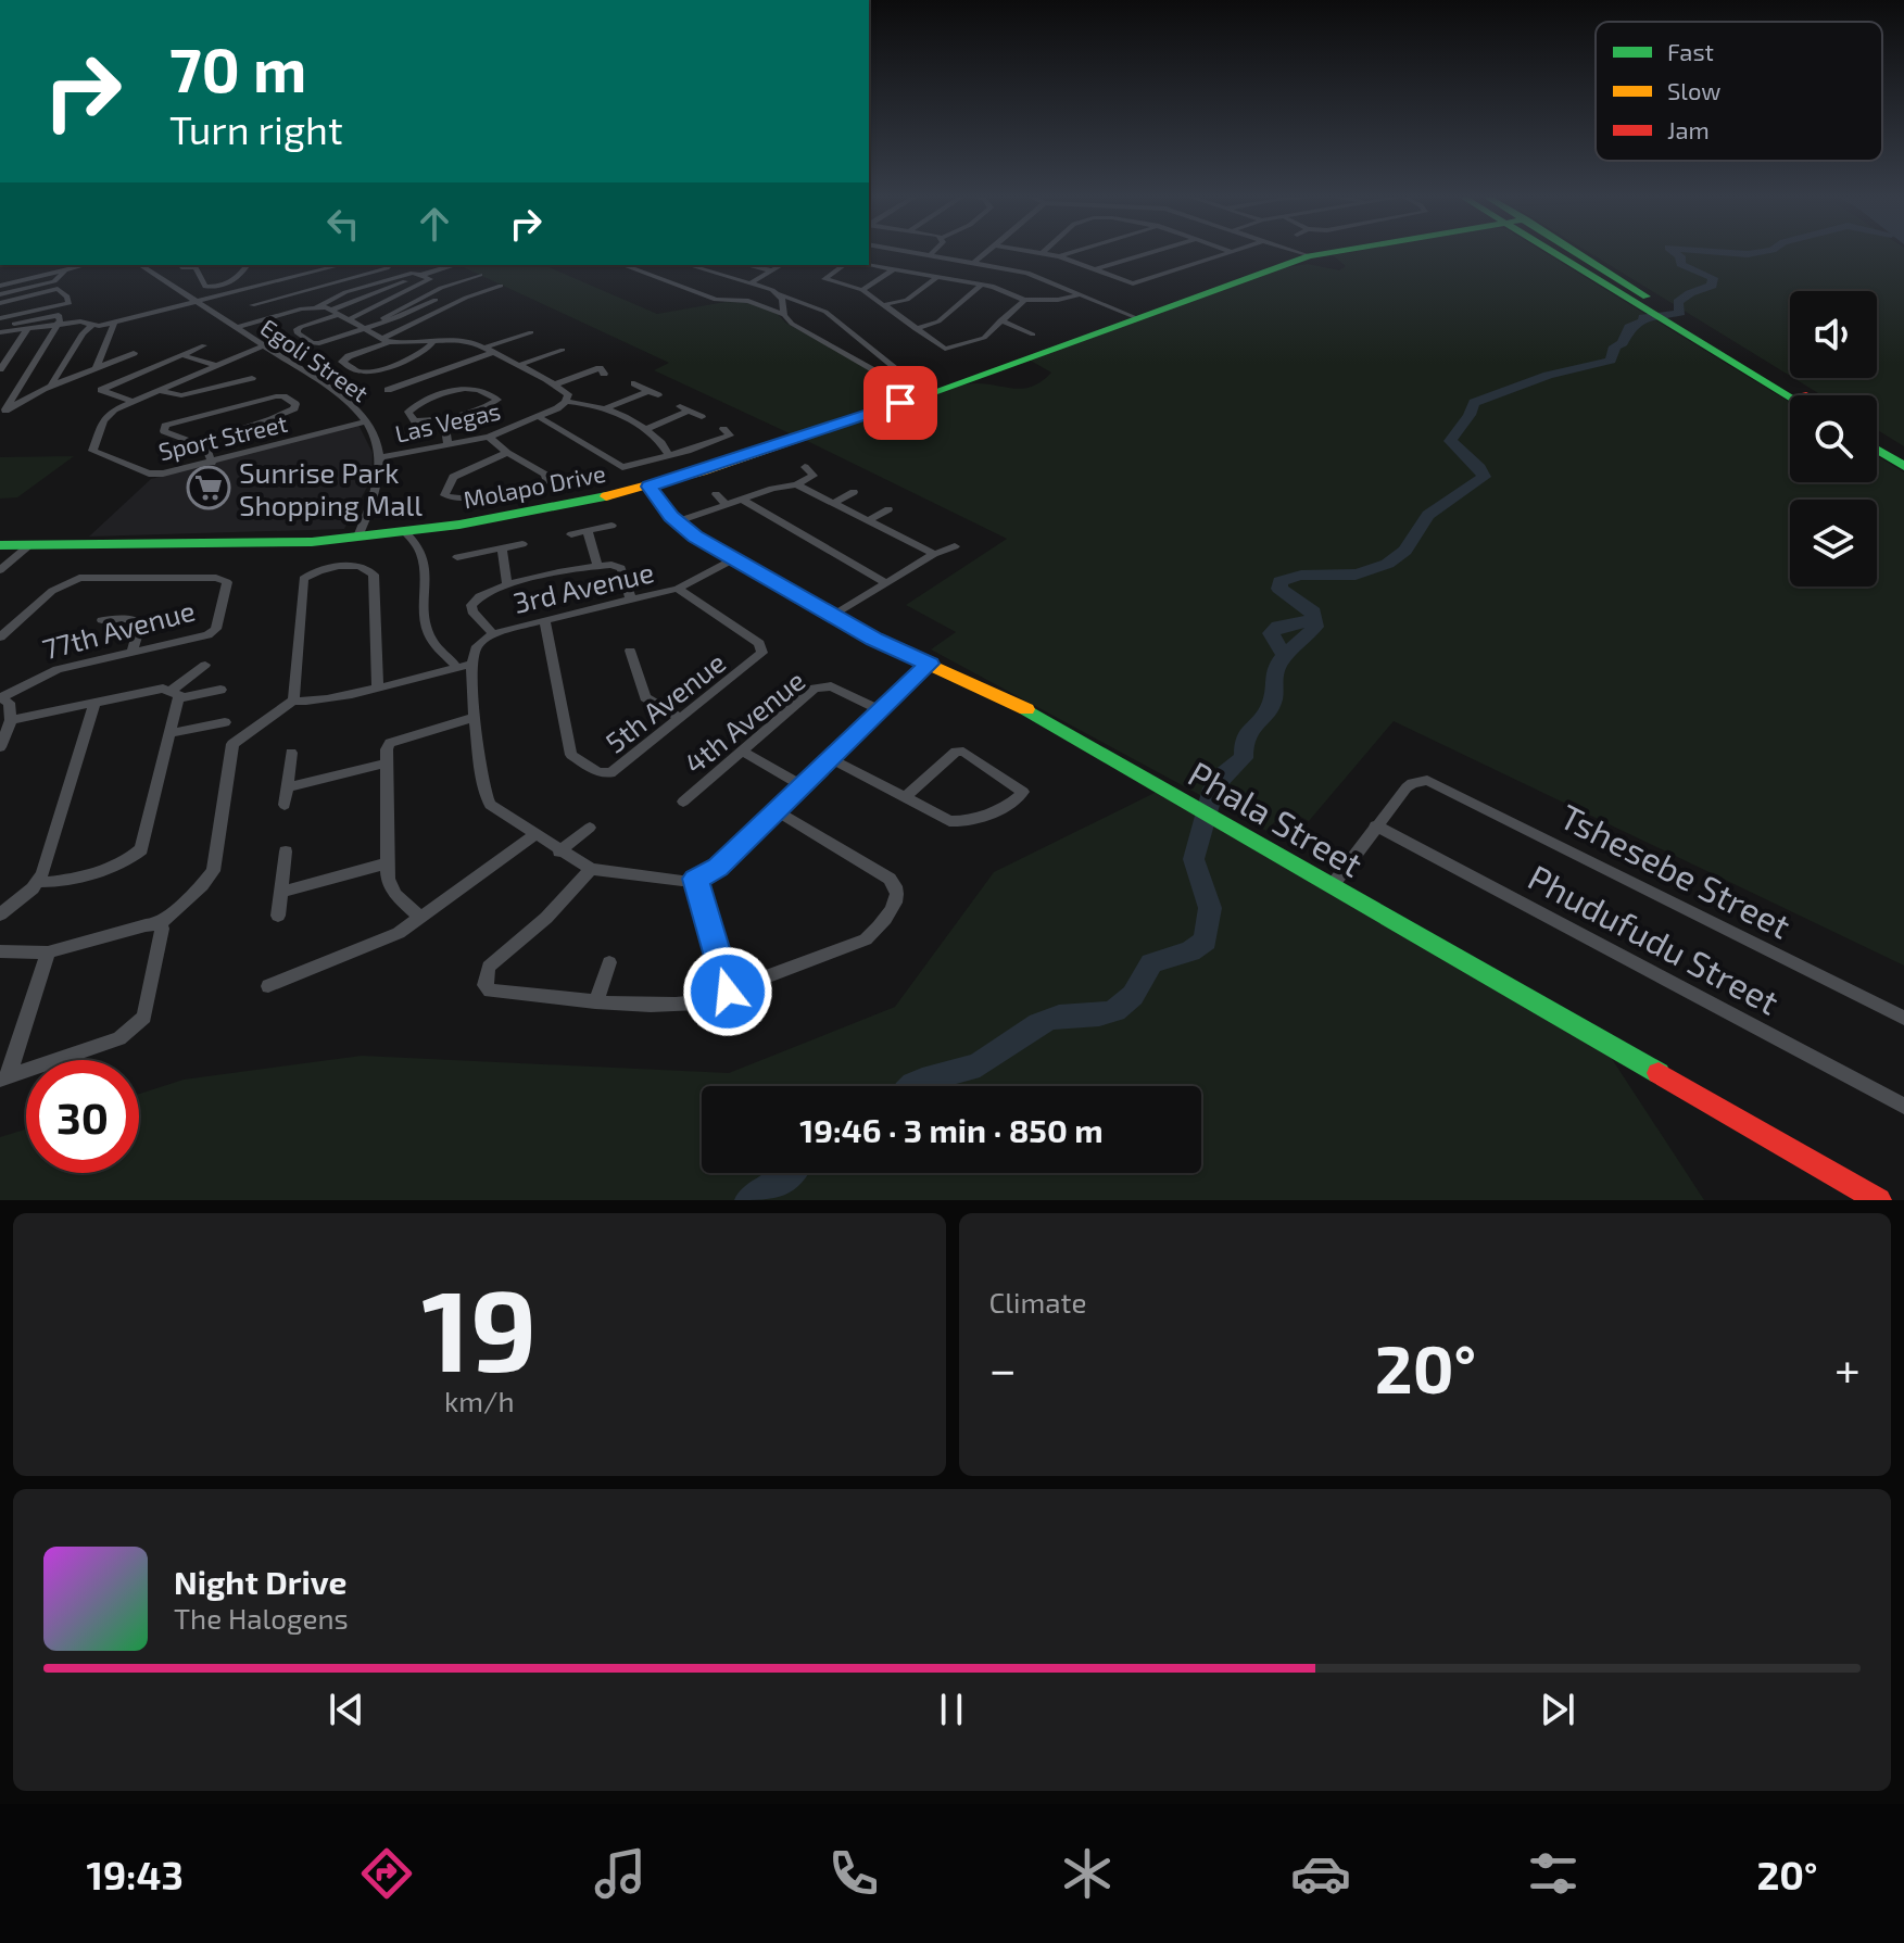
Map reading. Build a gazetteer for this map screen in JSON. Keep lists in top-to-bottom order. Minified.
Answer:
{"streets":{"street":["Egoli Street","Las Vegas","Sport Street","Molapo Drive","3rd Avenue","77th Avenue","5th Avenue","4th Avenue","Phala Street","Tshesebe Street","Phudufudu Street"]},"crossings":[["Egoli Street","Las Vegas"],["Egoli Street","Sport Street"],["Molapo Drive","Phala Street"],["3rd Avenue","5th Avenue"],["3rd Avenue","Phala Street"],["Tshesebe Street","Phudufudu Street"]],"places":{"supermarket":["Sunrise Park Shopping Mall"]},"legend":["Fast","Slow","Jam"],"page":{"turn":["70 m","Turn right"],"limit":"30","trip":"19:46 · 3 min · 850 m","tile":[["19","km/h"],"Climate"],"heat":["−","20°","+"],"song":["Night Drive","The Halogens"],"tabs":["19:43","20°"]}}
